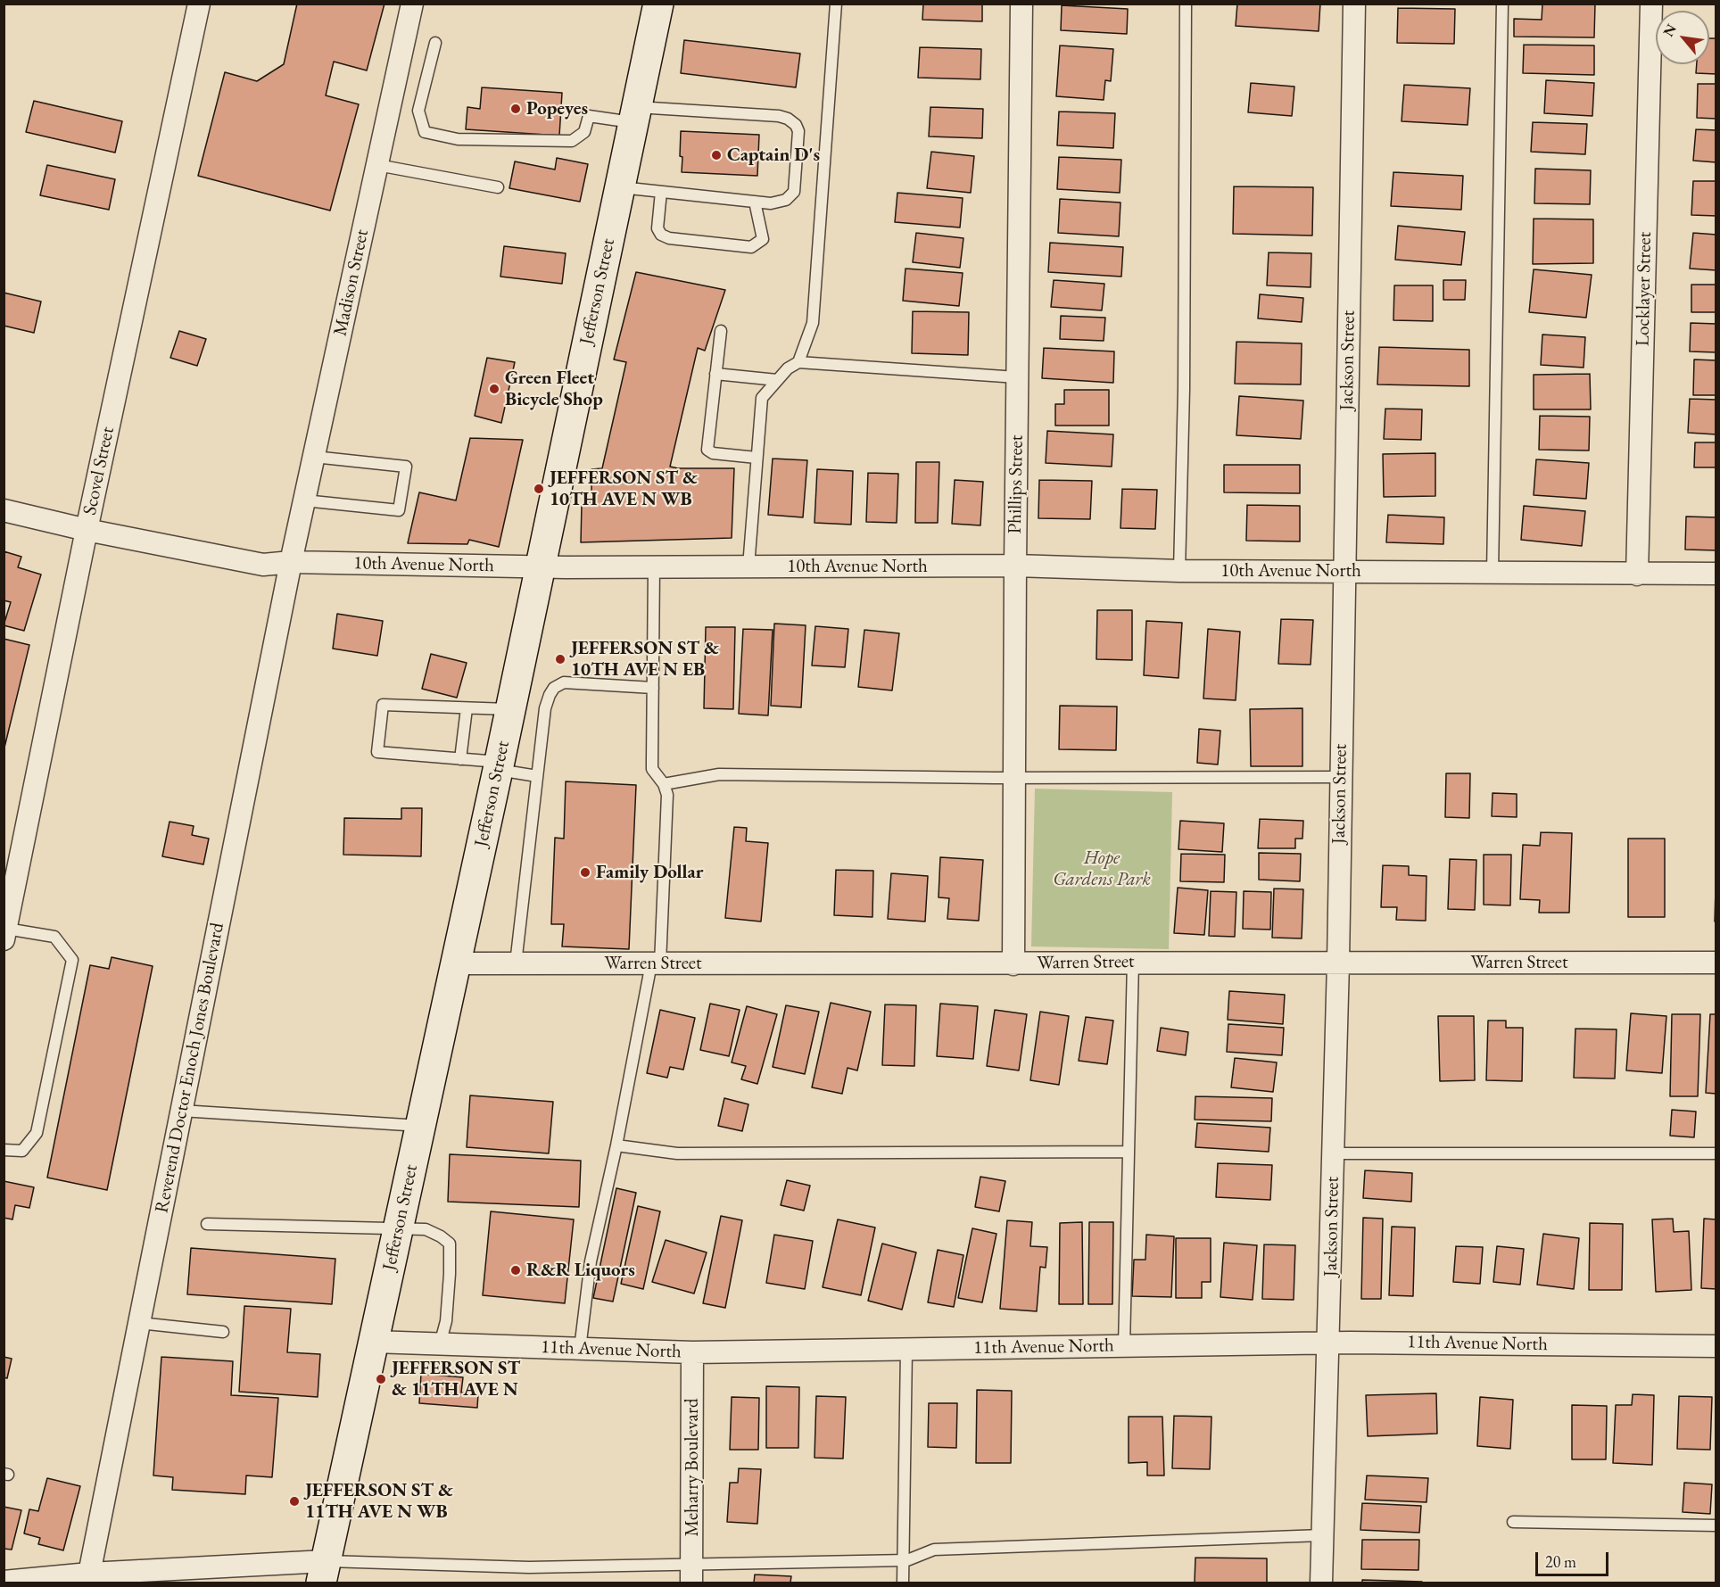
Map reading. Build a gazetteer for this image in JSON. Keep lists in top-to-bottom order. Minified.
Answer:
{"streets":{"main road":["Jefferson Street"],"street":["Madison Street","Locklayer Street","Jackson Street","Scovel Street","Phillips Street","10th Avenue North","Warren Street","Reverend Doctor Enoch Jones Boulevard","11th Avenue North","Meharry Boulevard"]},"crossings":[["Madison Street","10th Avenue North"],["Madison Street","Reverend Doctor Enoch Jones Boulevard"],["Locklayer Street","10th Avenue North"],["Jefferson Street","10th Avenue North"],["Jefferson Street","Warren Street"],["Jefferson Street","11th Avenue North"],["Jackson Street","10th Avenue North"],["Jackson Street","Warren Street"],["Jackson Street","11th Avenue North"],["Scovel Street","10th Avenue North"],["Phillips Street","10th Avenue North"],["Phillips Street","Warren Street"],["10th Avenue North","Reverend Doctor Enoch Jones Boulevard"],["11th Avenue North","Meharry Boulevard"]],"parks":["Hope Gardens Park"],"places":["Popeyes","Captain D's","Green Fleet Bicycle Shop","JEFFERSON ST & 10TH AVE N WB","JEFFERSON ST & 10TH AVE N EB","Family Dollar","R&R Liquors","JEFFERSON ST & 11TH AVE N","JEFFERSON ST & 11TH AVE N WB"],"scale_bar":"20 m","north":"top left"}
